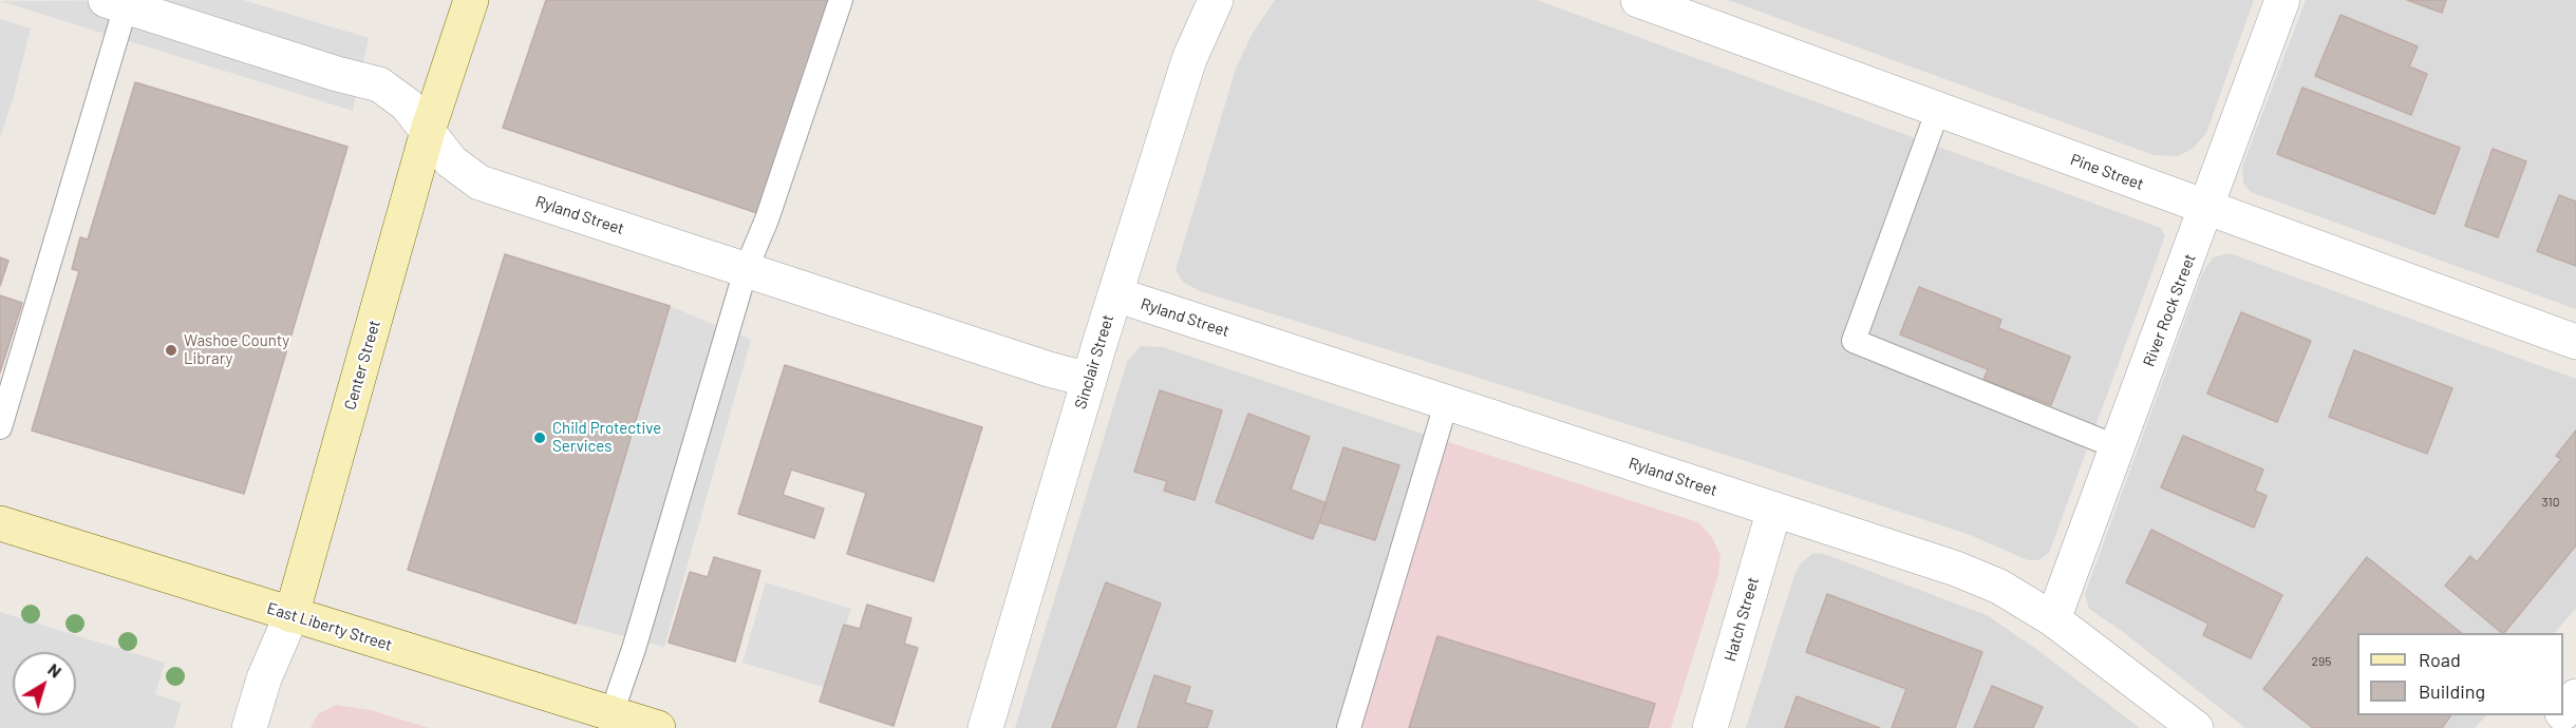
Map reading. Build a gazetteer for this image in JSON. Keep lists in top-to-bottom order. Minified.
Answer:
{"streets":{"main road":["Center Street","East Liberty Street"],"street":["Pine Street","Ryland Street","River Rock Street","Sinclair Street","Hatch Street"]},"crossings":[["Pine Street","River Rock Street"],["Ryland Street","River Rock Street"],["Ryland Street","Sinclair Street"],["Ryland Street","Center Street"],["Ryland Street","Hatch Street"],["Center Street","East Liberty Street"]],"places":["Washoe County Library","Child Protective Services"],"house_numbers":["310","295"],"legend":["Road","Building"],"north":"top right"}
